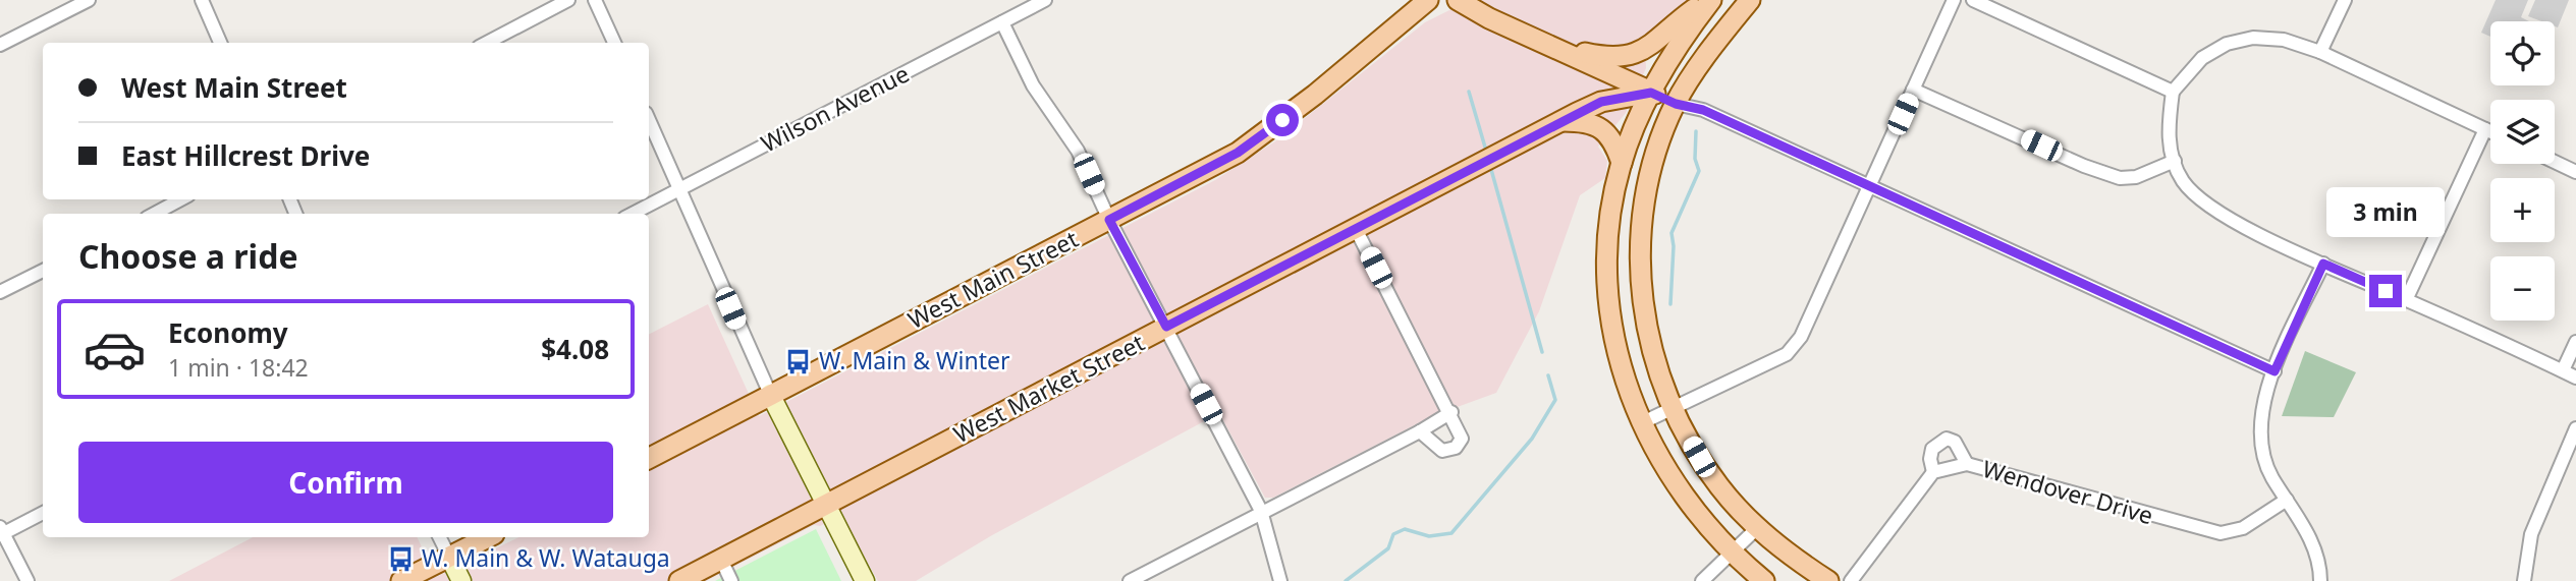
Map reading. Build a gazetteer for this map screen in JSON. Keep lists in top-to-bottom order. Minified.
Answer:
{"streets":{"main road":["West Main Street","West Market Street"],"street":["Wilson Avenue","Wendover Drive"]},"places":{"bus stop":["W. Main & Winter","W. Main & W. Watauga"]},"page":{"map_buttons":["+","−"],"banner":["West Main Street","East Hillcrest Drive"],"bubble":"3 min","heading":"Choose a ride","list":[{"name":"Economy","note":"1 min · 18:42","value":"$4.08"}],"buttons":"Confirm"}}
